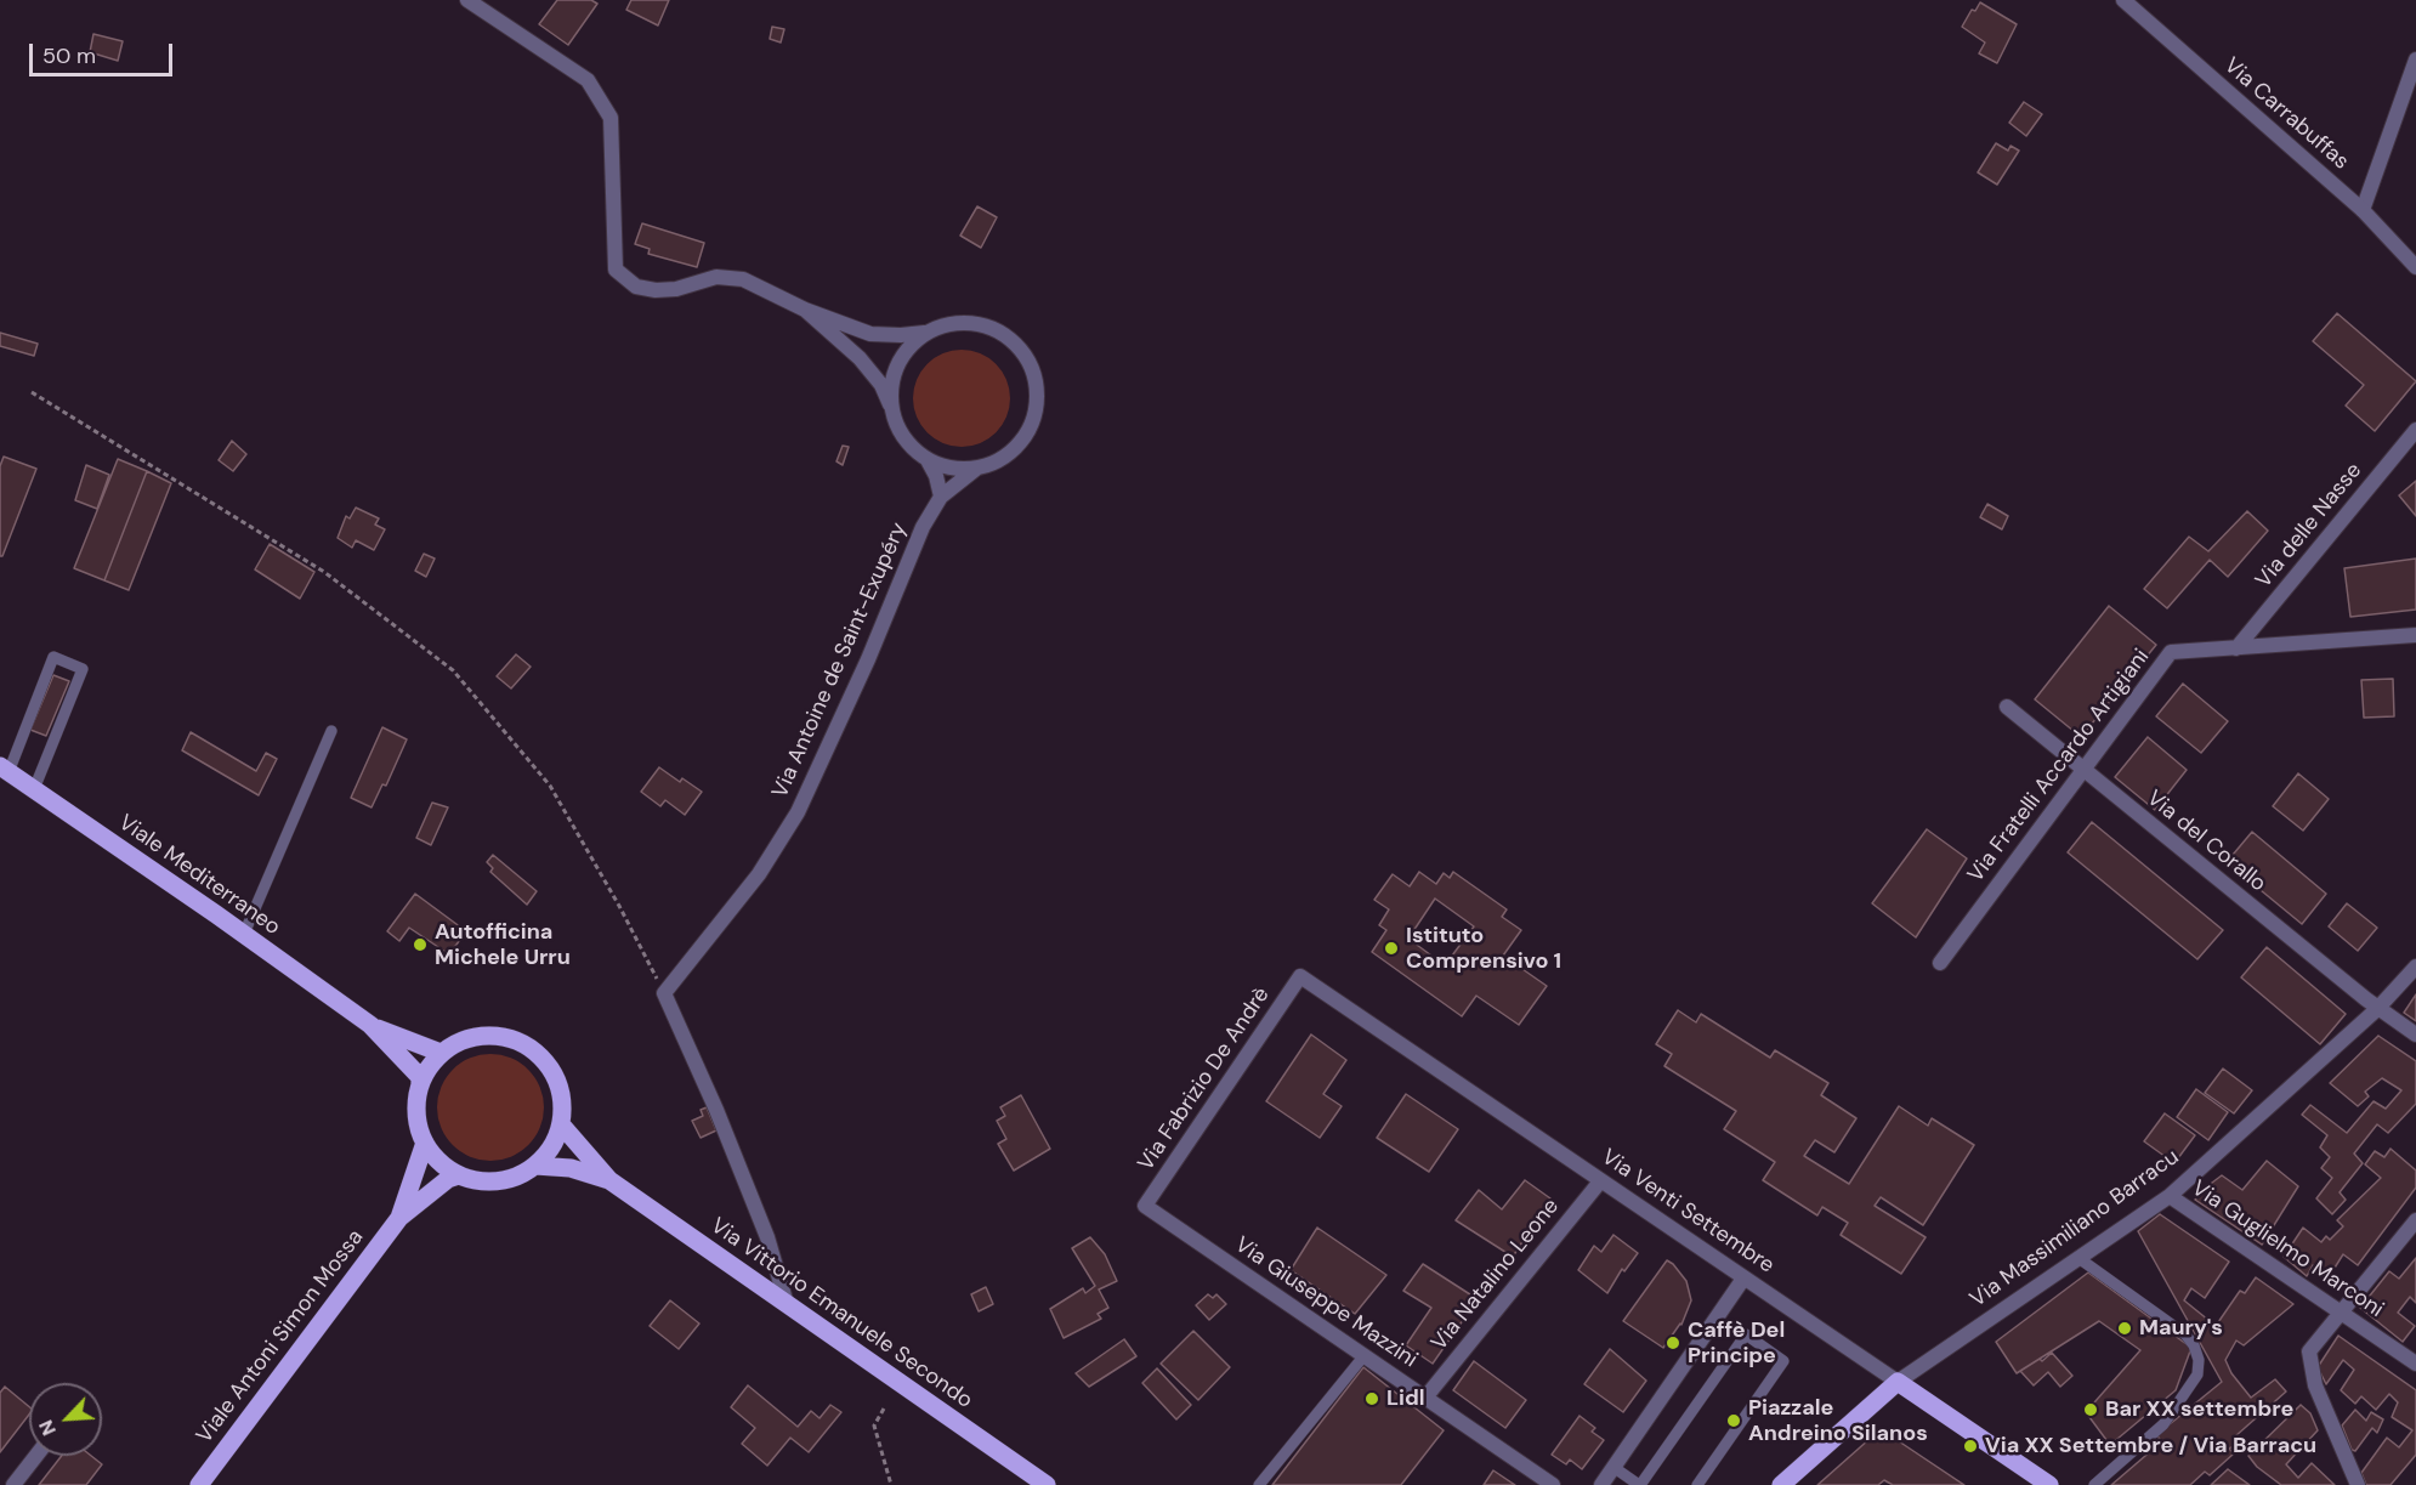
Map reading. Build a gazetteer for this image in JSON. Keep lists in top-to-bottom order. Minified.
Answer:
{"streets":{"main road":["Viale Mediterraneo","Via Venti Settembre","Via Massimiliano Barracu","Via Vittorio Emanuele Secondo","Viale Antoni Simon Mossa"],"street":["Via Carrabuffas","Via delle Nasse","Via Antoine de Saint-Exupéry","Via Fratelli Accardo Artigiani","Via del Corallo","Via Fabrizio De Andrè","Via Guglielmo Marconi","Via Natalino Leone","Via Giuseppe Mazzini"]},"crossings":[["Via delle Nasse","Via Fratelli Accardo Artigiani"],["Via Fratelli Accardo Artigiani","Via del Corallo"],["Via del Corallo","Via Massimiliano Barracu"],["Viale Mediterraneo","Via Vittorio Emanuele Secondo"],["Viale Mediterraneo","Viale Antoni Simon Mossa"],["Via Fabrizio De Andrè","Via Venti Settembre"],["Via Fabrizio De Andrè","Via Giuseppe Mazzini"],["Via Venti Settembre","Via Massimiliano Barracu"],["Via Venti Settembre","Via Natalino Leone"],["Via Massimiliano Barracu","Via Guglielmo Marconi"],["Via Natalino Leone","Via Giuseppe Mazzini"],["Via Vittorio Emanuele Secondo","Viale Antoni Simon Mossa"]],"places":["Autofficina Michele Urru","Istituto Comprensivo 1","Maury's","Caffè Del Principe","Lidl","Bar XX settembre","Piazzale Andreino Silanos","Via XX Settembre / Via Barracu"],"scale_bar":"50 m","north":"bottom left"}
